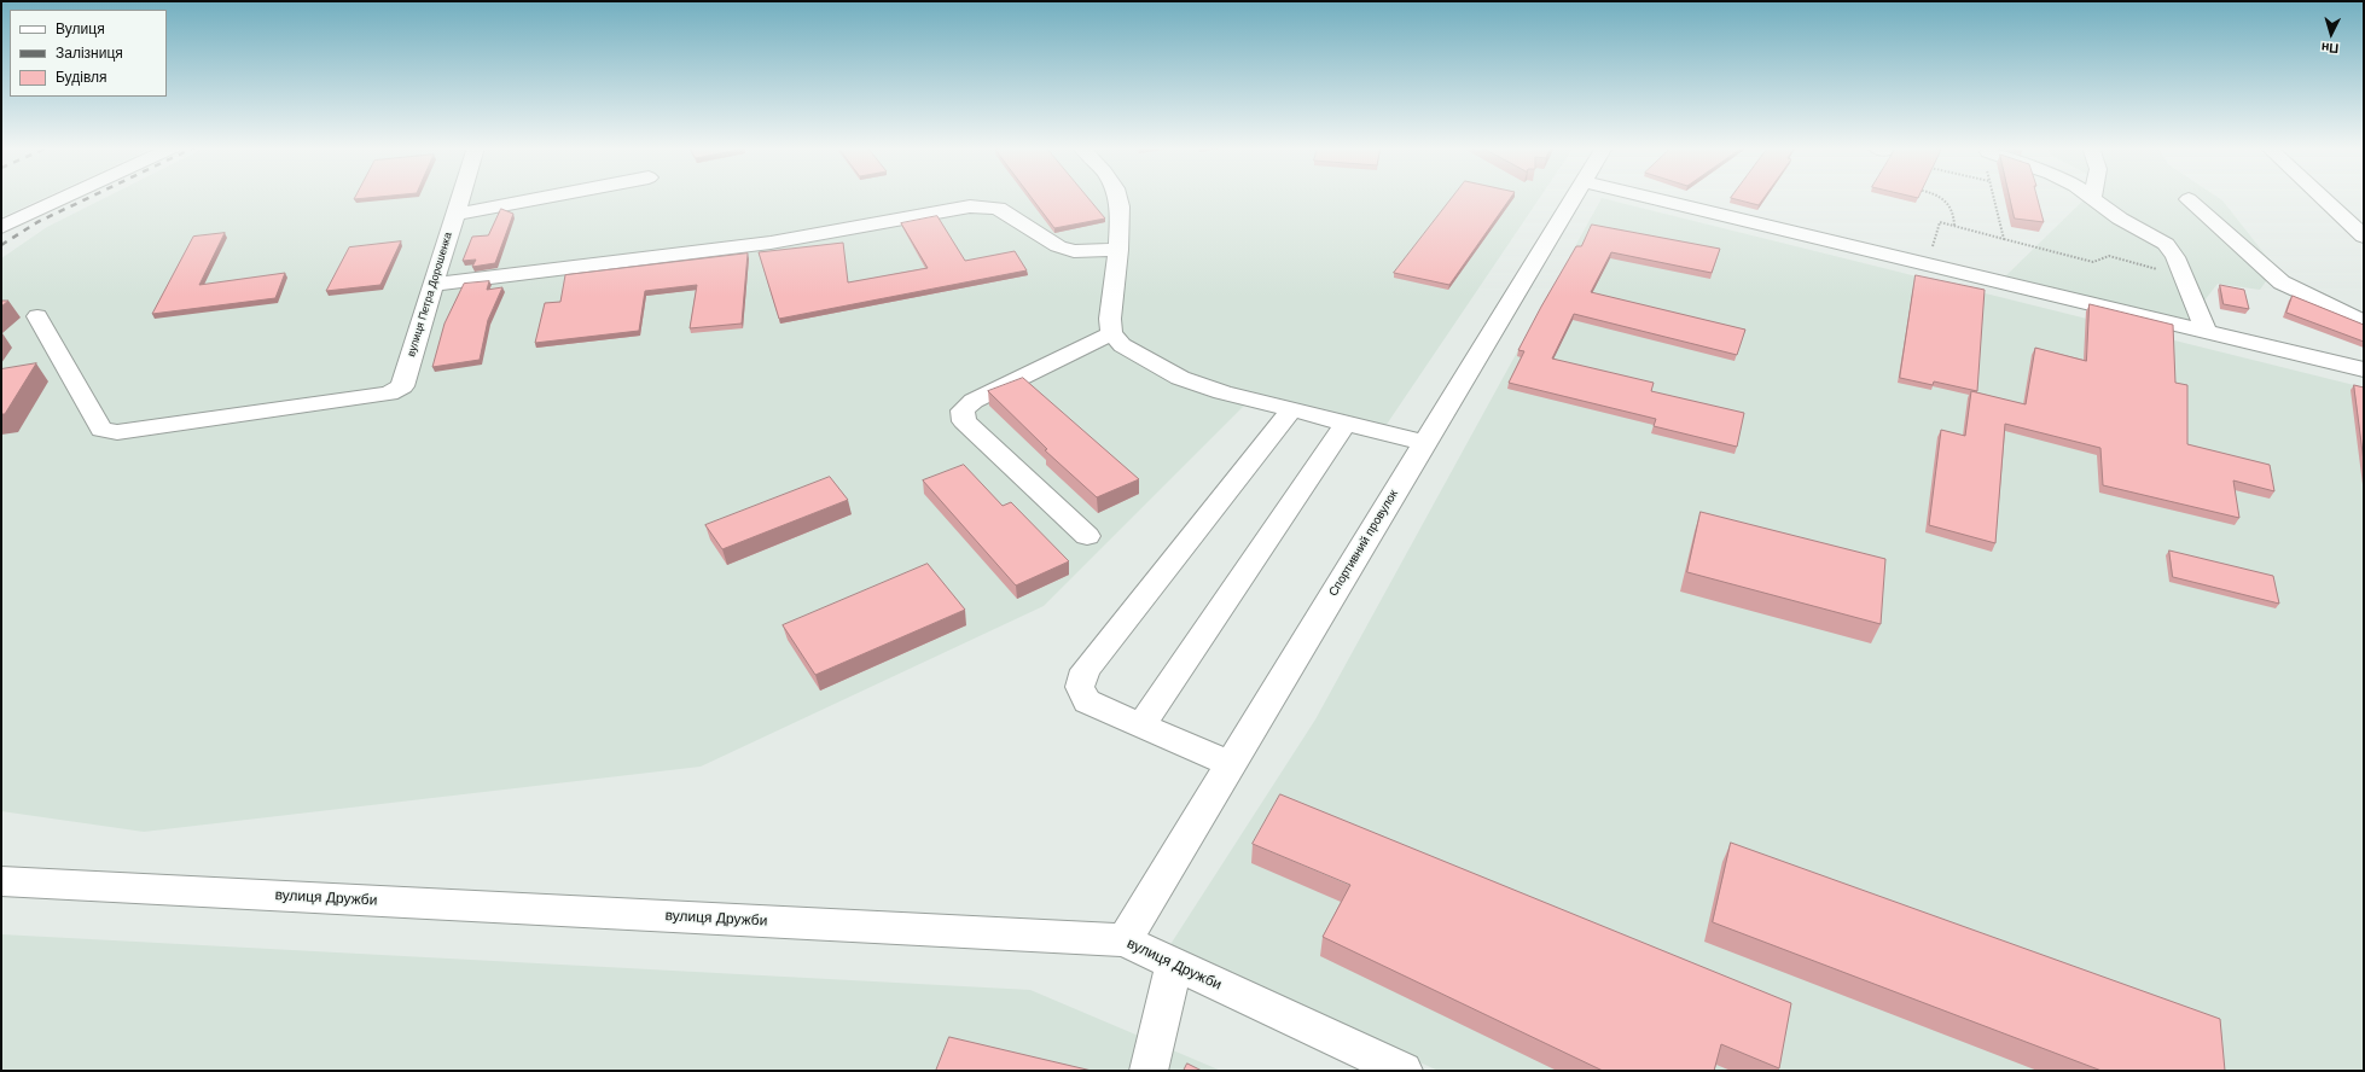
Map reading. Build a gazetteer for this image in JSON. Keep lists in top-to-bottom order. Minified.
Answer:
{"streets":{"street":["вулиця Петра Дорошенка","Спортивний провулок","вулиця Дружби"]},"crossings":[["Спортивний провулок","вулиця Дружби"]],"legend":["Вулиця","Залізниця","Будівля"],"north":"bottom"}
